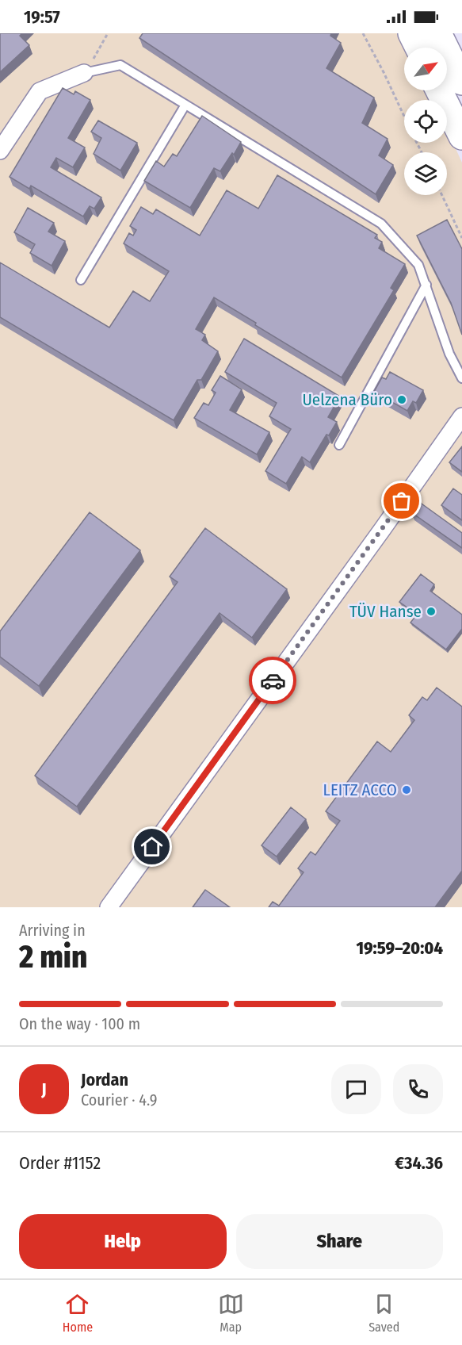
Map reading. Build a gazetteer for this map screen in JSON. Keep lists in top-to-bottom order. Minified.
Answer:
{"places":["Uelzena Büro","TÜV Hanse","LEITZ ACCO"],"north":"top right","page":{"status":"19:57","heading":["2 min","Arriving in","19:59–20:04"],"panel":["Jordan","Courier · 4.9","Order #1152","€34.36"],"bar":"On the way · 100 m","round":"J","buttons":["Help","Share"],"tabs":["Home","Map","Saved"]}}
